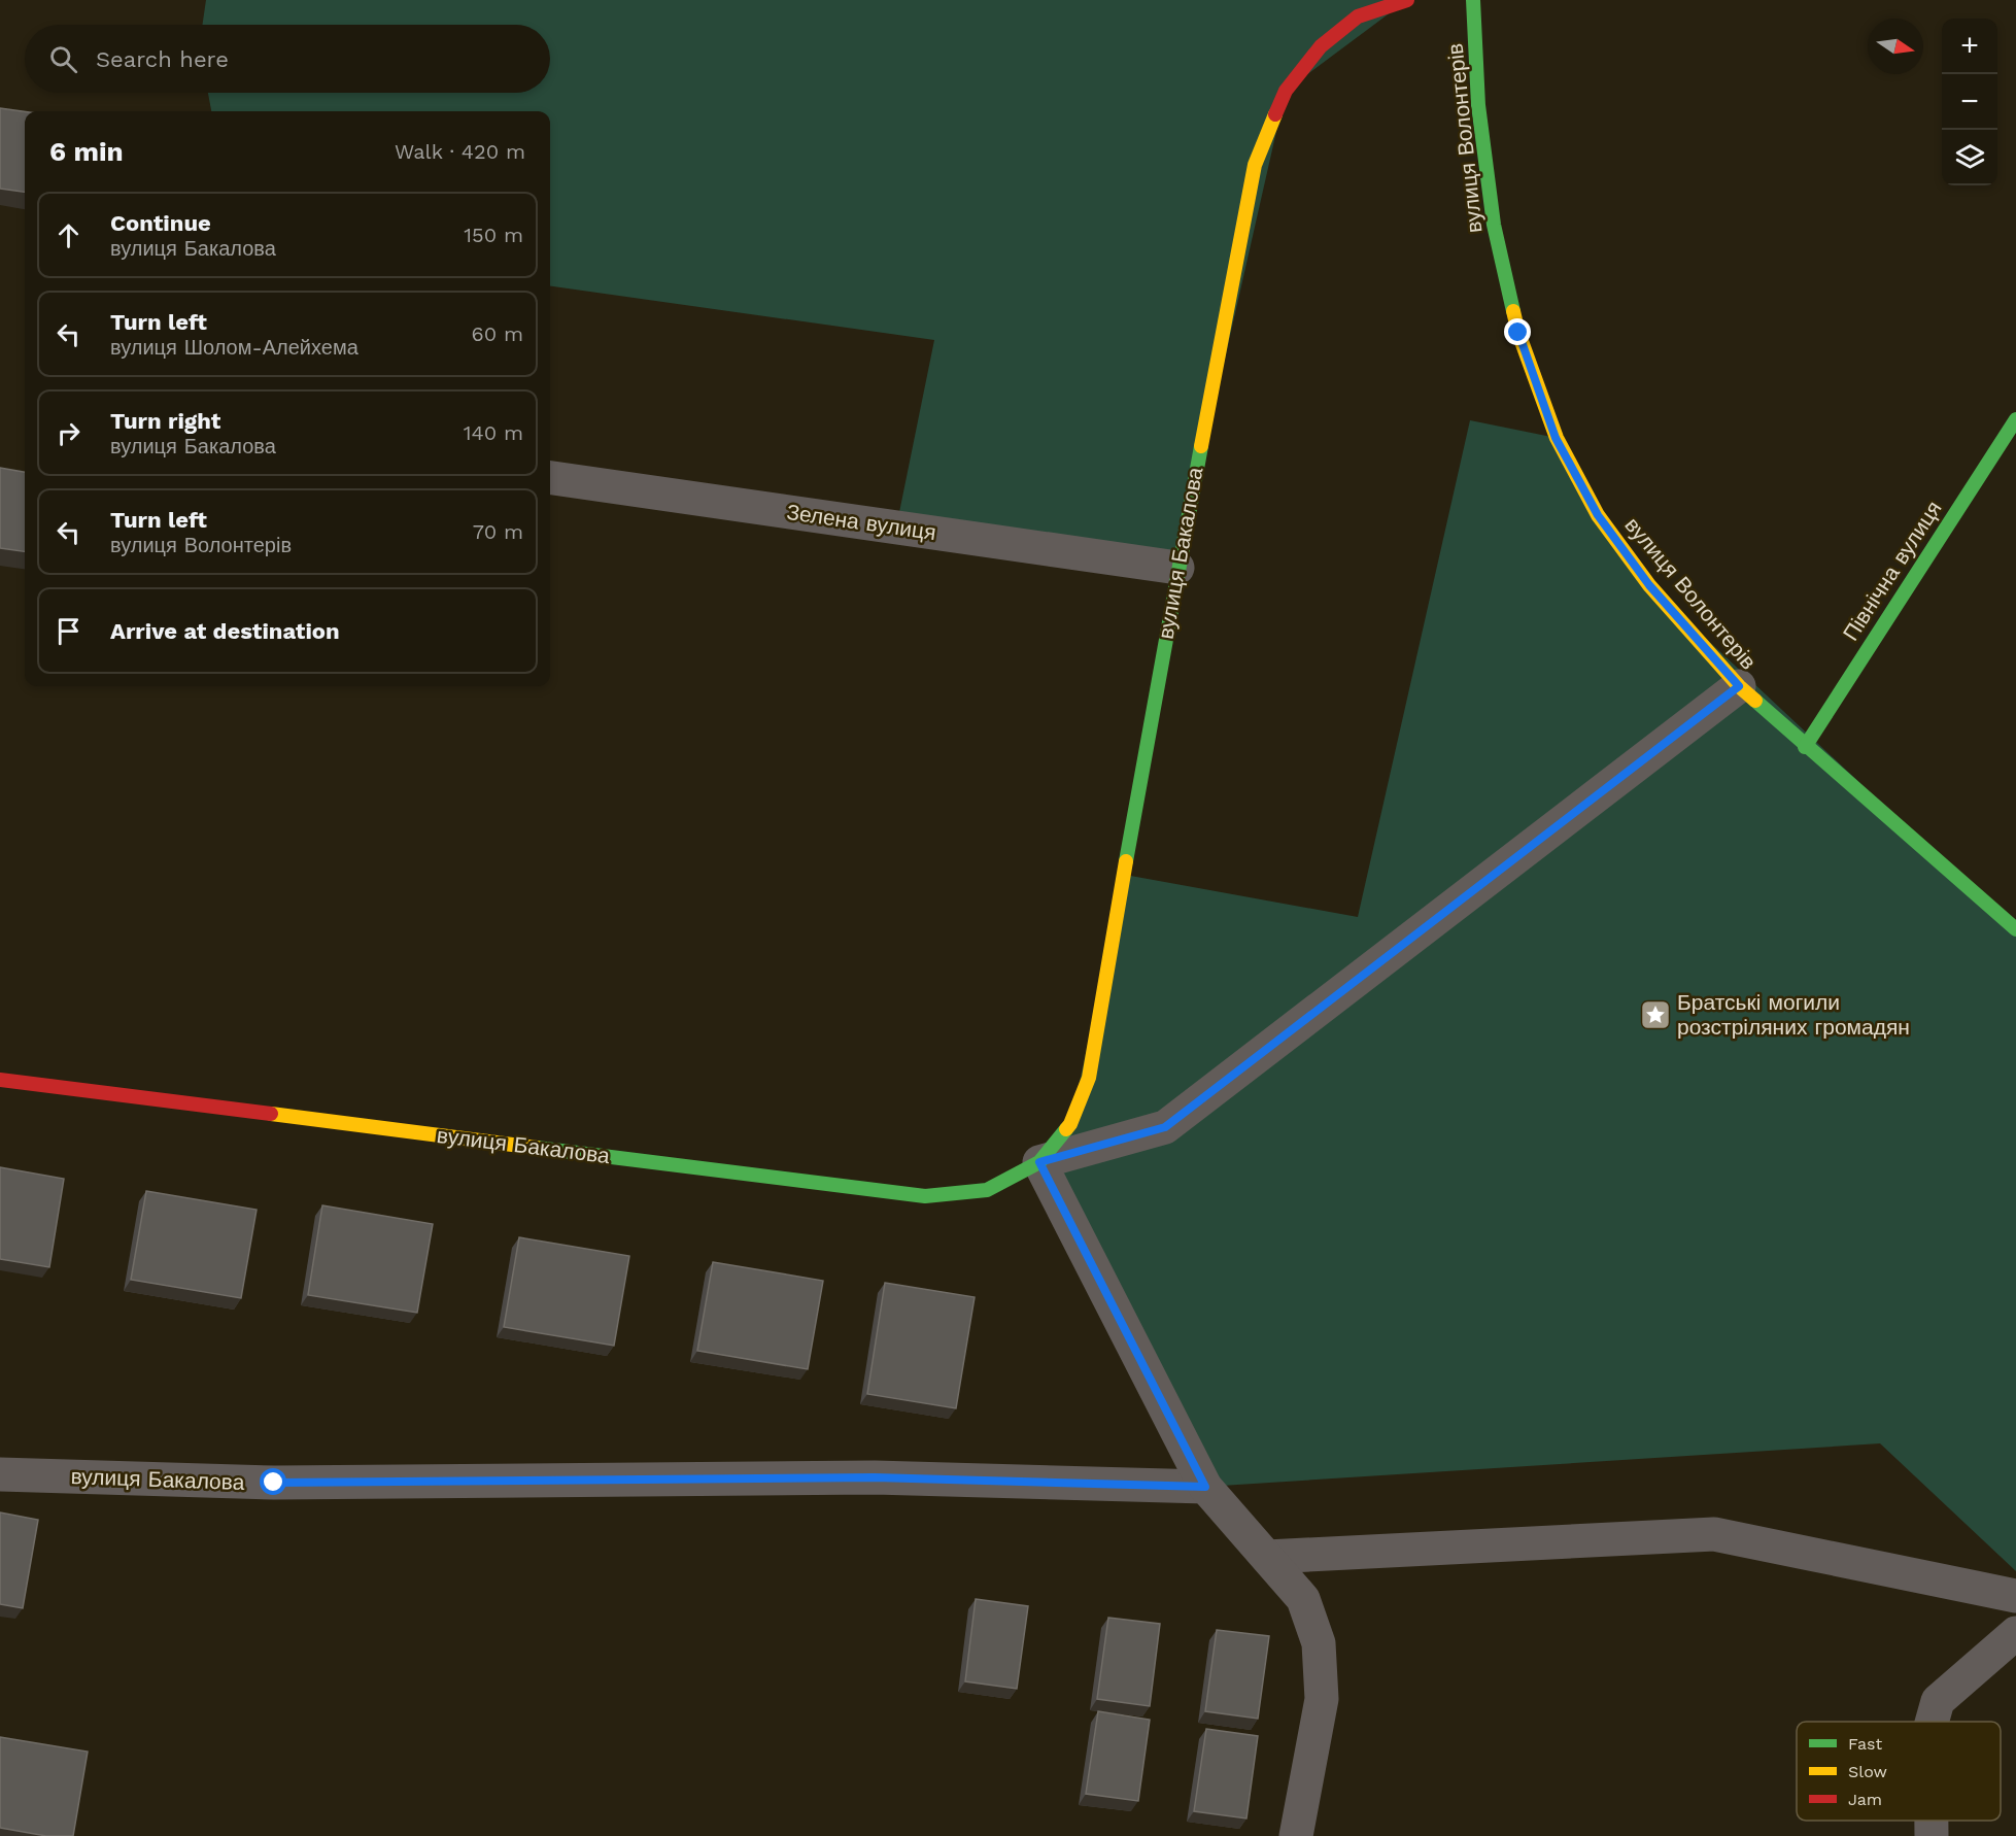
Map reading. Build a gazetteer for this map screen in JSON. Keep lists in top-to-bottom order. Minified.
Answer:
{"streets":{"street":["вулиця Волонтерів","Зелена вулиця","вулиця Бакалова","Північна вулиця"]},"crossings":[["вулиця Волонтерів","вулиця Бакалова"],["вулиця Волонтерів","Північна вулиця"],["Зелена вулиця","вулиця Бакалова"]],"places":{"place":["Братські могили розстріляних громадян"]},"legend":["Fast","Slow","Jam"],"north":"right","page":{"map_buttons":["+","−"],"search":"Search here","heading":["6 min","Walk · 420 m"],"list":[["Continue","вулиця Бакалова","150 m"],["Turn left","вулиця Шолом-Алейхема","60 m"],["Turn right","вулиця Бакалова","140 m"],["Turn left","вулиця Волонтерів","70 m"],"Arrive at destination"]}}
